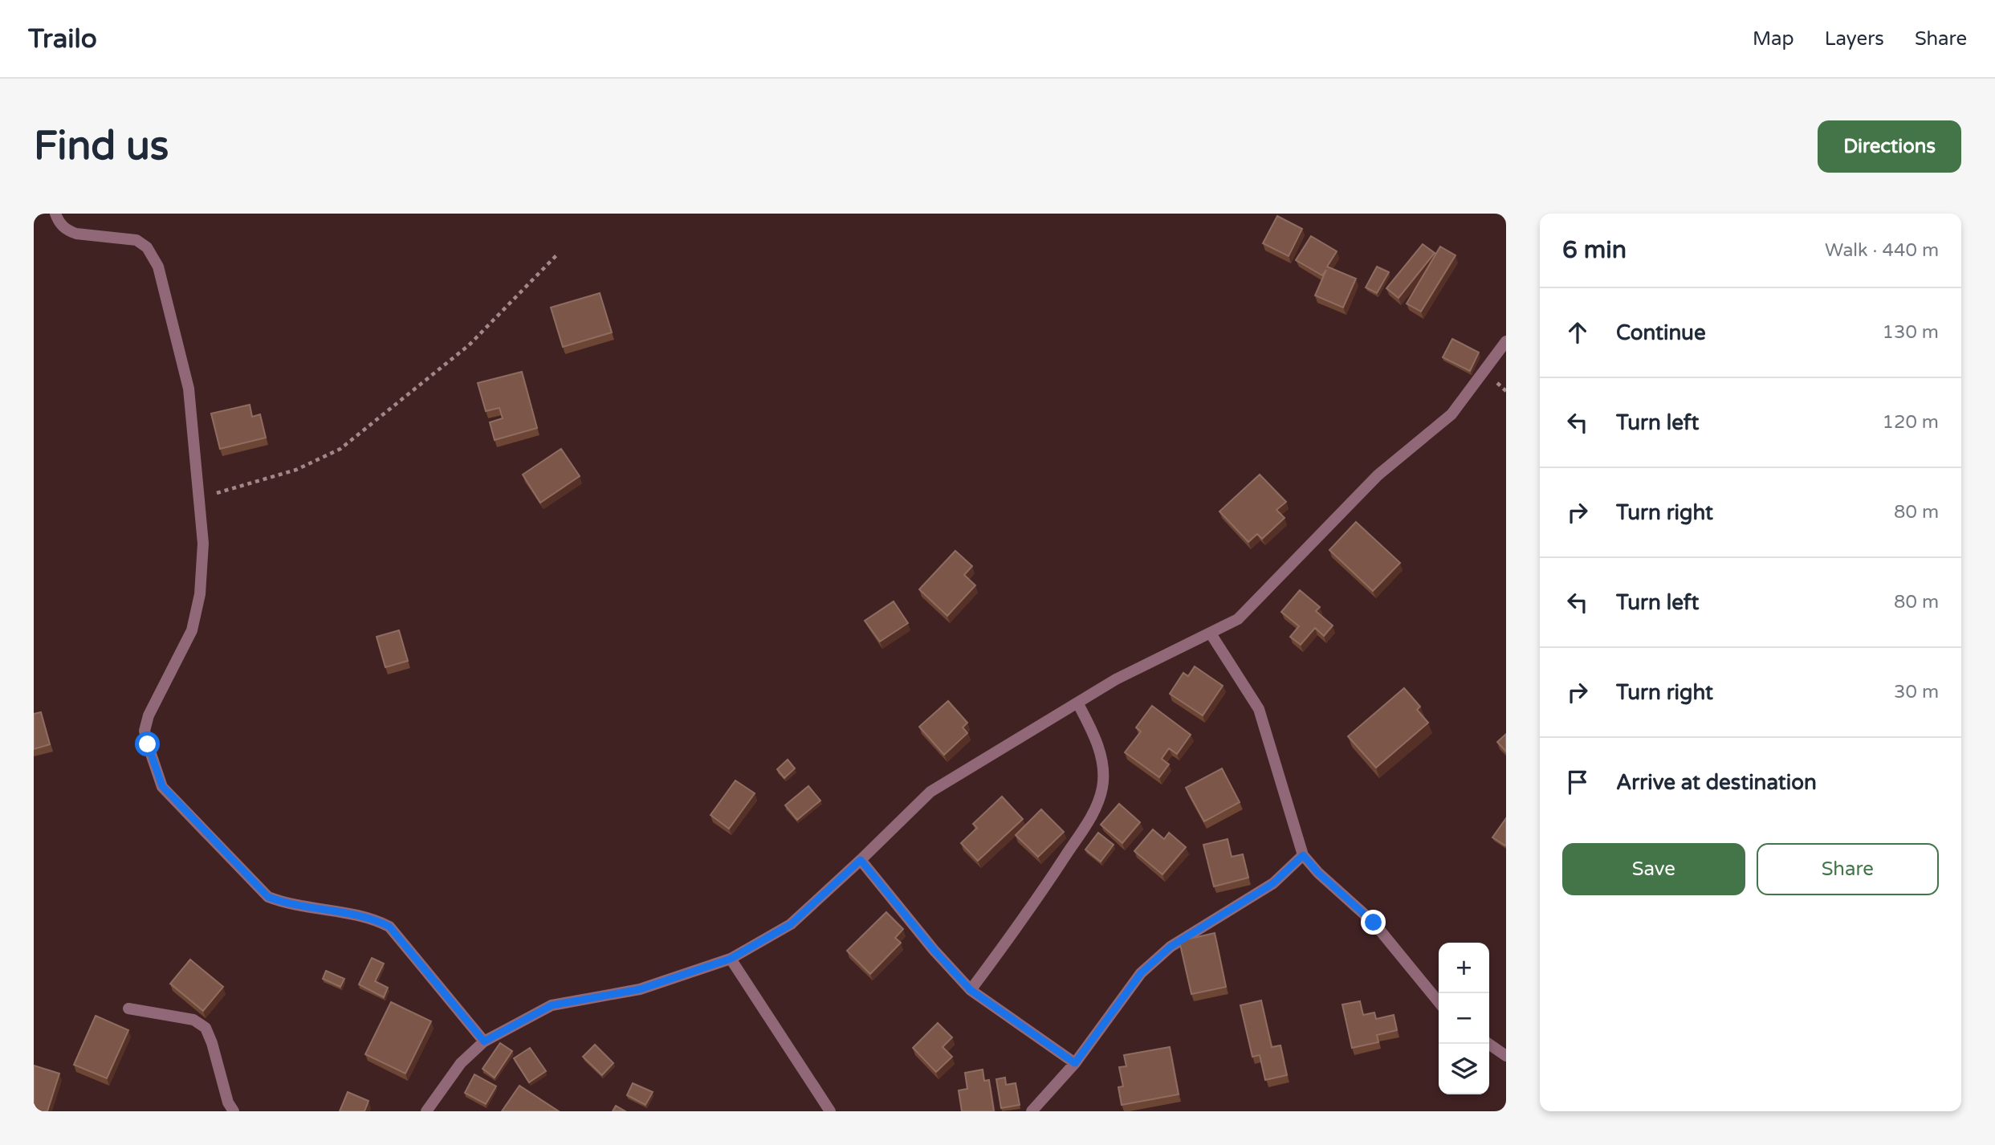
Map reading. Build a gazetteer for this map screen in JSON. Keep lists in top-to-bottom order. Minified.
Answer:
{"page":{"header":"Trailo","nav":["Map","Layers","Share"],"buttons":["Directions",["Save","Share"]],"title":"Find us","heading":["6 min","Walk · 440 m"],"list":[["Continue","130 m"],["Turn left","120 m"],["Turn right","80 m"],["Turn left","80 m"],["Turn right","30 m"],"Arrive at destination"],"map_buttons":["+","−"]}}
